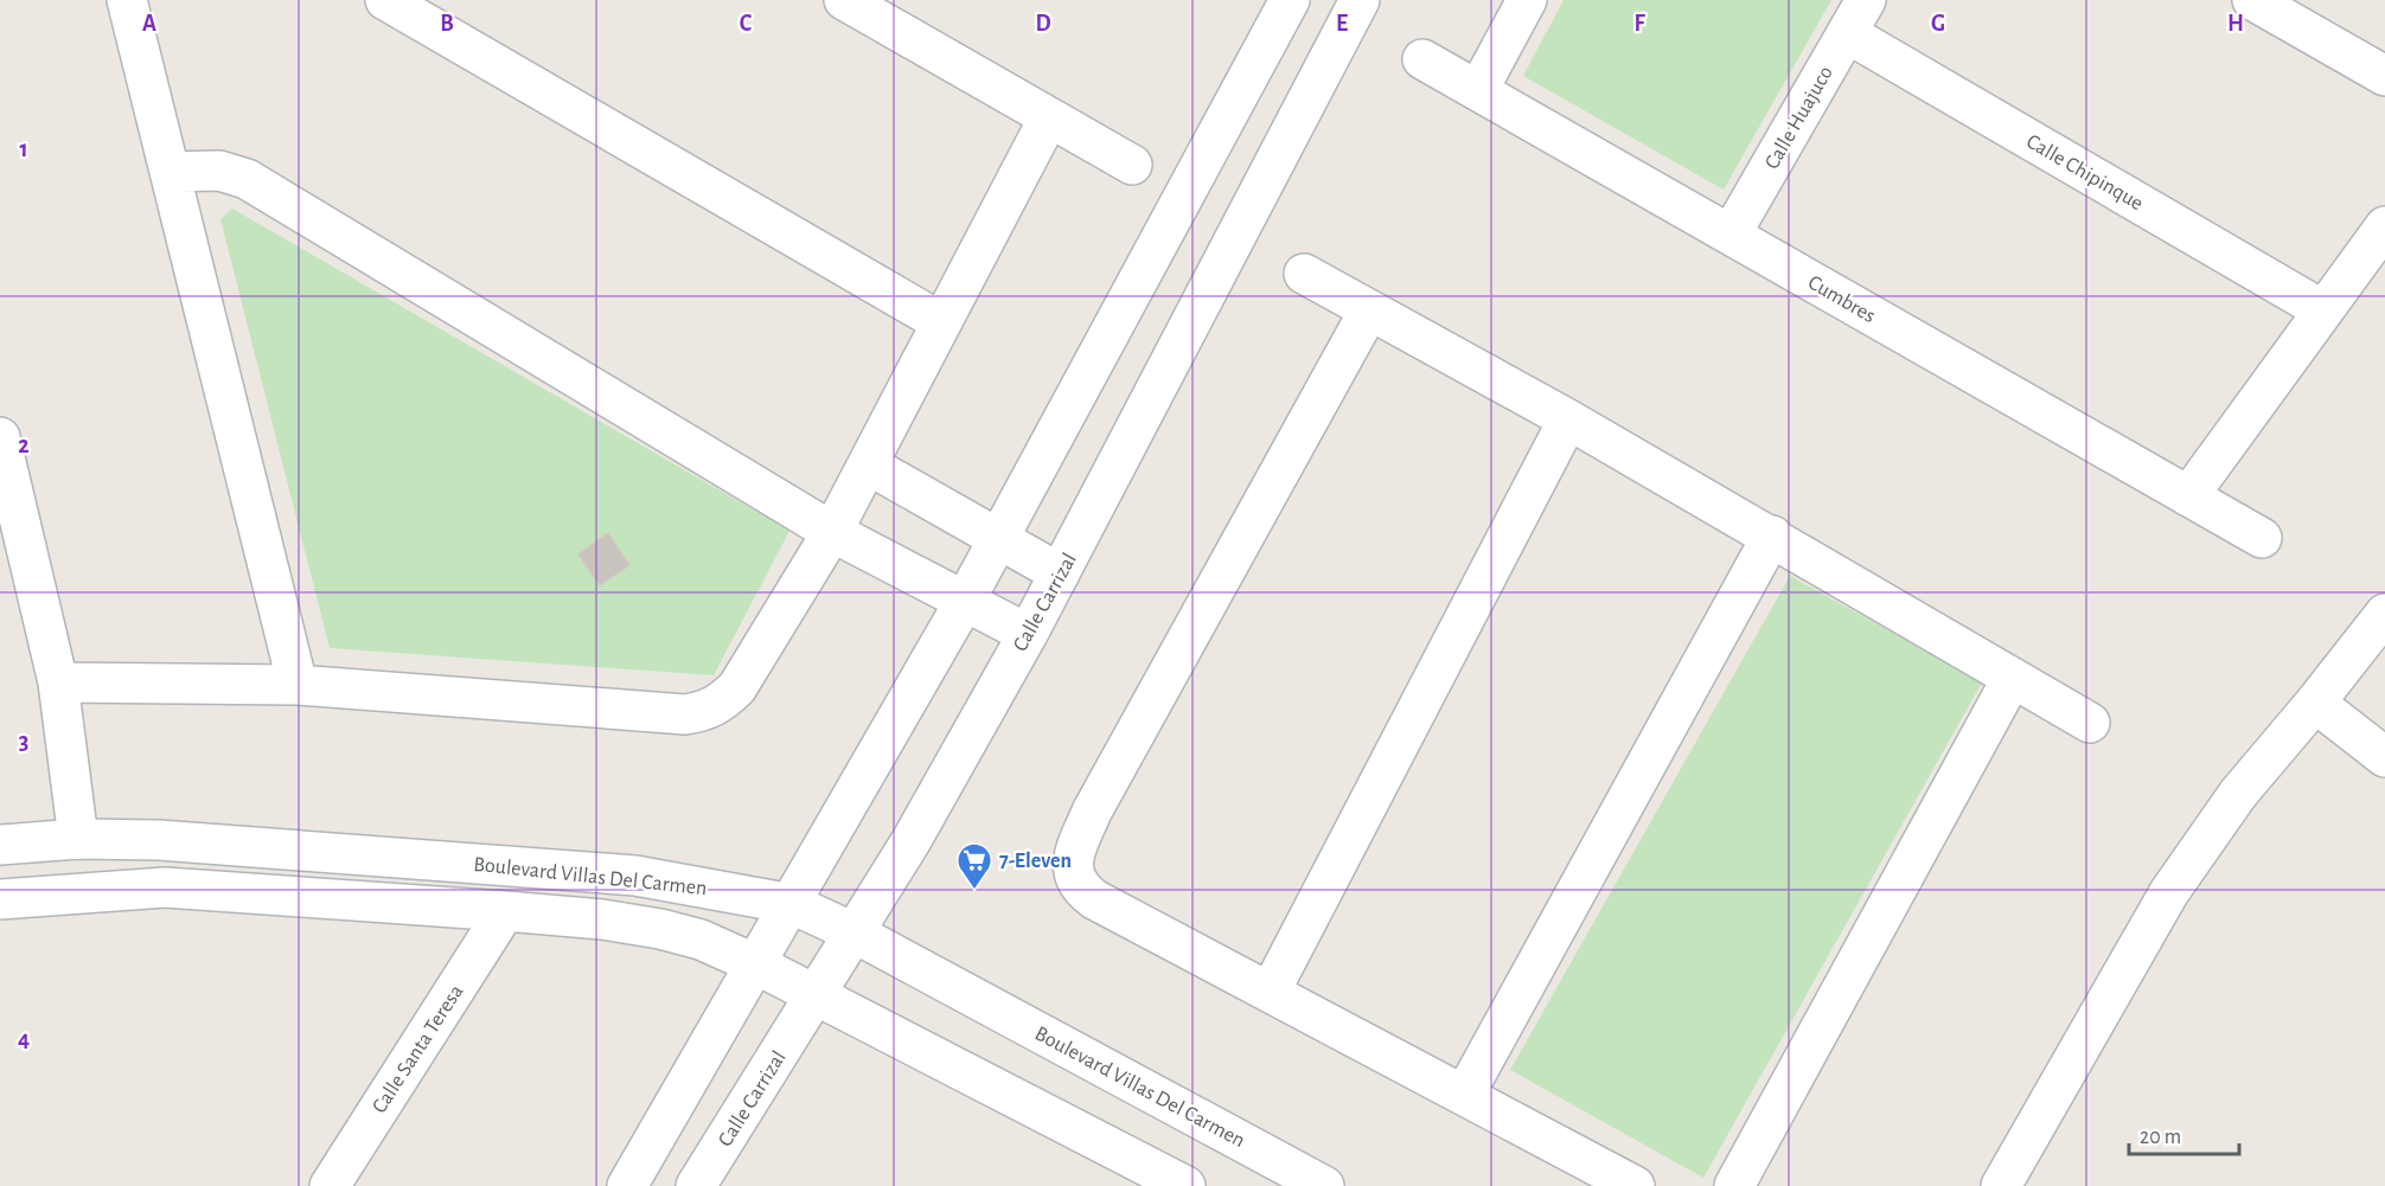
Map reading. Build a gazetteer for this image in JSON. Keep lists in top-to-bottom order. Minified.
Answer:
{"streets":{"street":["Calle Huajuco","Calle Chipinque","Cumbres","Calle Carrizal","Boulevard Villas Del Carmen","Calle Santa Teresa"]},"crossings":[["Calle Huajuco","Calle Chipinque"],["Calle Huajuco","Cumbres"],["Calle Carrizal","Boulevard Villas Del Carmen"],["Boulevard Villas Del Carmen","Calle Santa Teresa"]],"places":{"supermarket":["7-Eleven"]},"scale_bar":"20 m","grid":{"columns":["A","B","C","D","E","F","G","H"],"rows":["1","2","3","4"]}}
